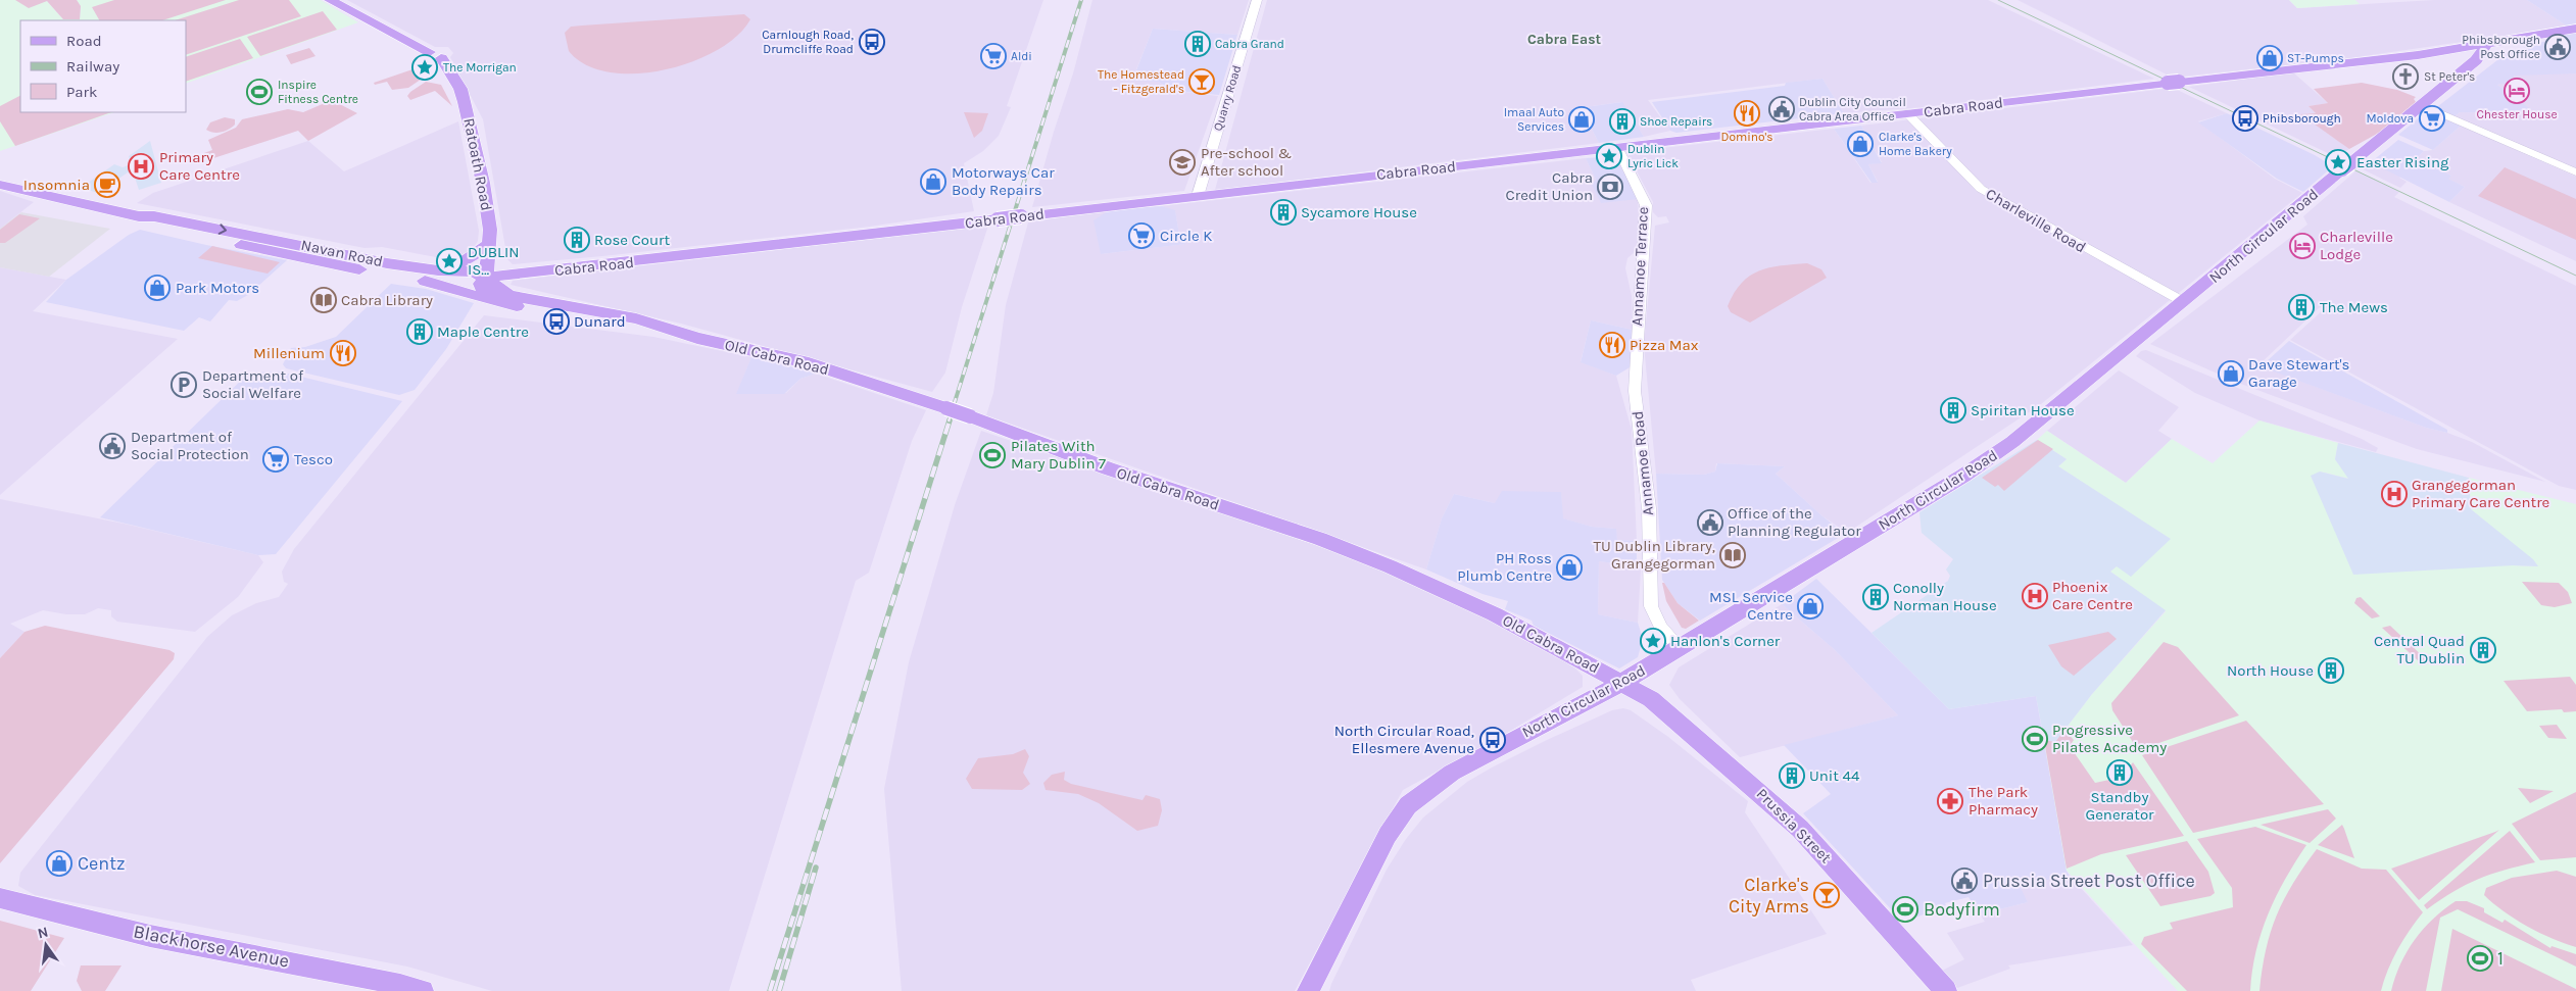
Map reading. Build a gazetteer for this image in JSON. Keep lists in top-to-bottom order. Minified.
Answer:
{"streets":{"main road":["Cabra Road","Ratoath Road","North Circular Road","Navan Road","Old Cabra Road","Prussia Street","Blackhorse Avenue"],"street":["Quarry Road","Charleville Road","Annamoe Terrace","Annamoe Road"]},"crossings":[["Quarry Road","Cabra Road"],["Cabra Road","Ratoath Road"],["Cabra Road","Charleville Road"],["Cabra Road","North Circular Road"],["Cabra Road","Navan Road"],["Cabra Road","Annamoe Terrace"],["Cabra Road","Old Cabra Road"],["Ratoath Road","Navan Road"],["Ratoath Road","Old Cabra Road"],["Charleville Road","North Circular Road"],["North Circular Road","Old Cabra Road"],["North Circular Road","Annamoe Road"],["North Circular Road","Prussia Street"],["Navan Road","Old Cabra Road"],["Annamoe Terrace","Annamoe Road"],["Old Cabra Road","Prussia Street"]],"districts":["Cabra East"],"places":{"bus stop":["Carnlough Road, Drumcliffe Road","Phibsborough","Dunard","North Circular Road, Ellesmere Avenue"],"building":["Cabra Grand","Shoe Repairs","Sycamore House","Rose Court","The Mews","Maple Centre","Spiritan House","Conolly Norman House","Central Quad TU Dublin","North House","Standby Generator","Unit 44"],"public building":["Phibsborough Post Office","Dublin City Council Cabra Area Office","Department of Social Protection","Office of the Planning Regulator","Prussia Street Post Office"],"supermarket":["Aldi","Moldova","Circle K","Tesco"],"shop":["ST-Pumps","Imaal Auto Services","Clarke's Home Bakery","Motorways Car Body Repairs","Park Motors","Dave Stewart's Garage","PH Ross Plumb Centre","MSL Service Centre","Centz"],"place":["The Morrigan","Dublin Lyric Lick","Easter Rising","DUBLIN IS...","Hanlon's Corner"],"church":["St Peter's"],"bar":["The Homestead - Fitzgerald's","Clarke's City Arms"],"hotel":["Chester House","Charleville Lodge"],"sports":["Inspire Fitness Centre","Pilates With Mary Dublin 7","Progressive Pilates Academy","Bodyfirm","1"],"restaurant":["Domino's","Pizza Max","Millenium"],"school or university":["Pre-school & After school"],"hospital":["Primary Care Centre","Grangegorman Primary Care Centre","Phoenix Care Centre"],"cafe":["Insomnia"],"bank":["Cabra Credit Union"],"library":["Cabra Library","TU Dublin Library, Grangegorman"],"parking":["Department of Social Welfare"],"pharmacy":["The Park Pharmacy"]},"legend":["Road","Railway","Park"],"north":"top"}
